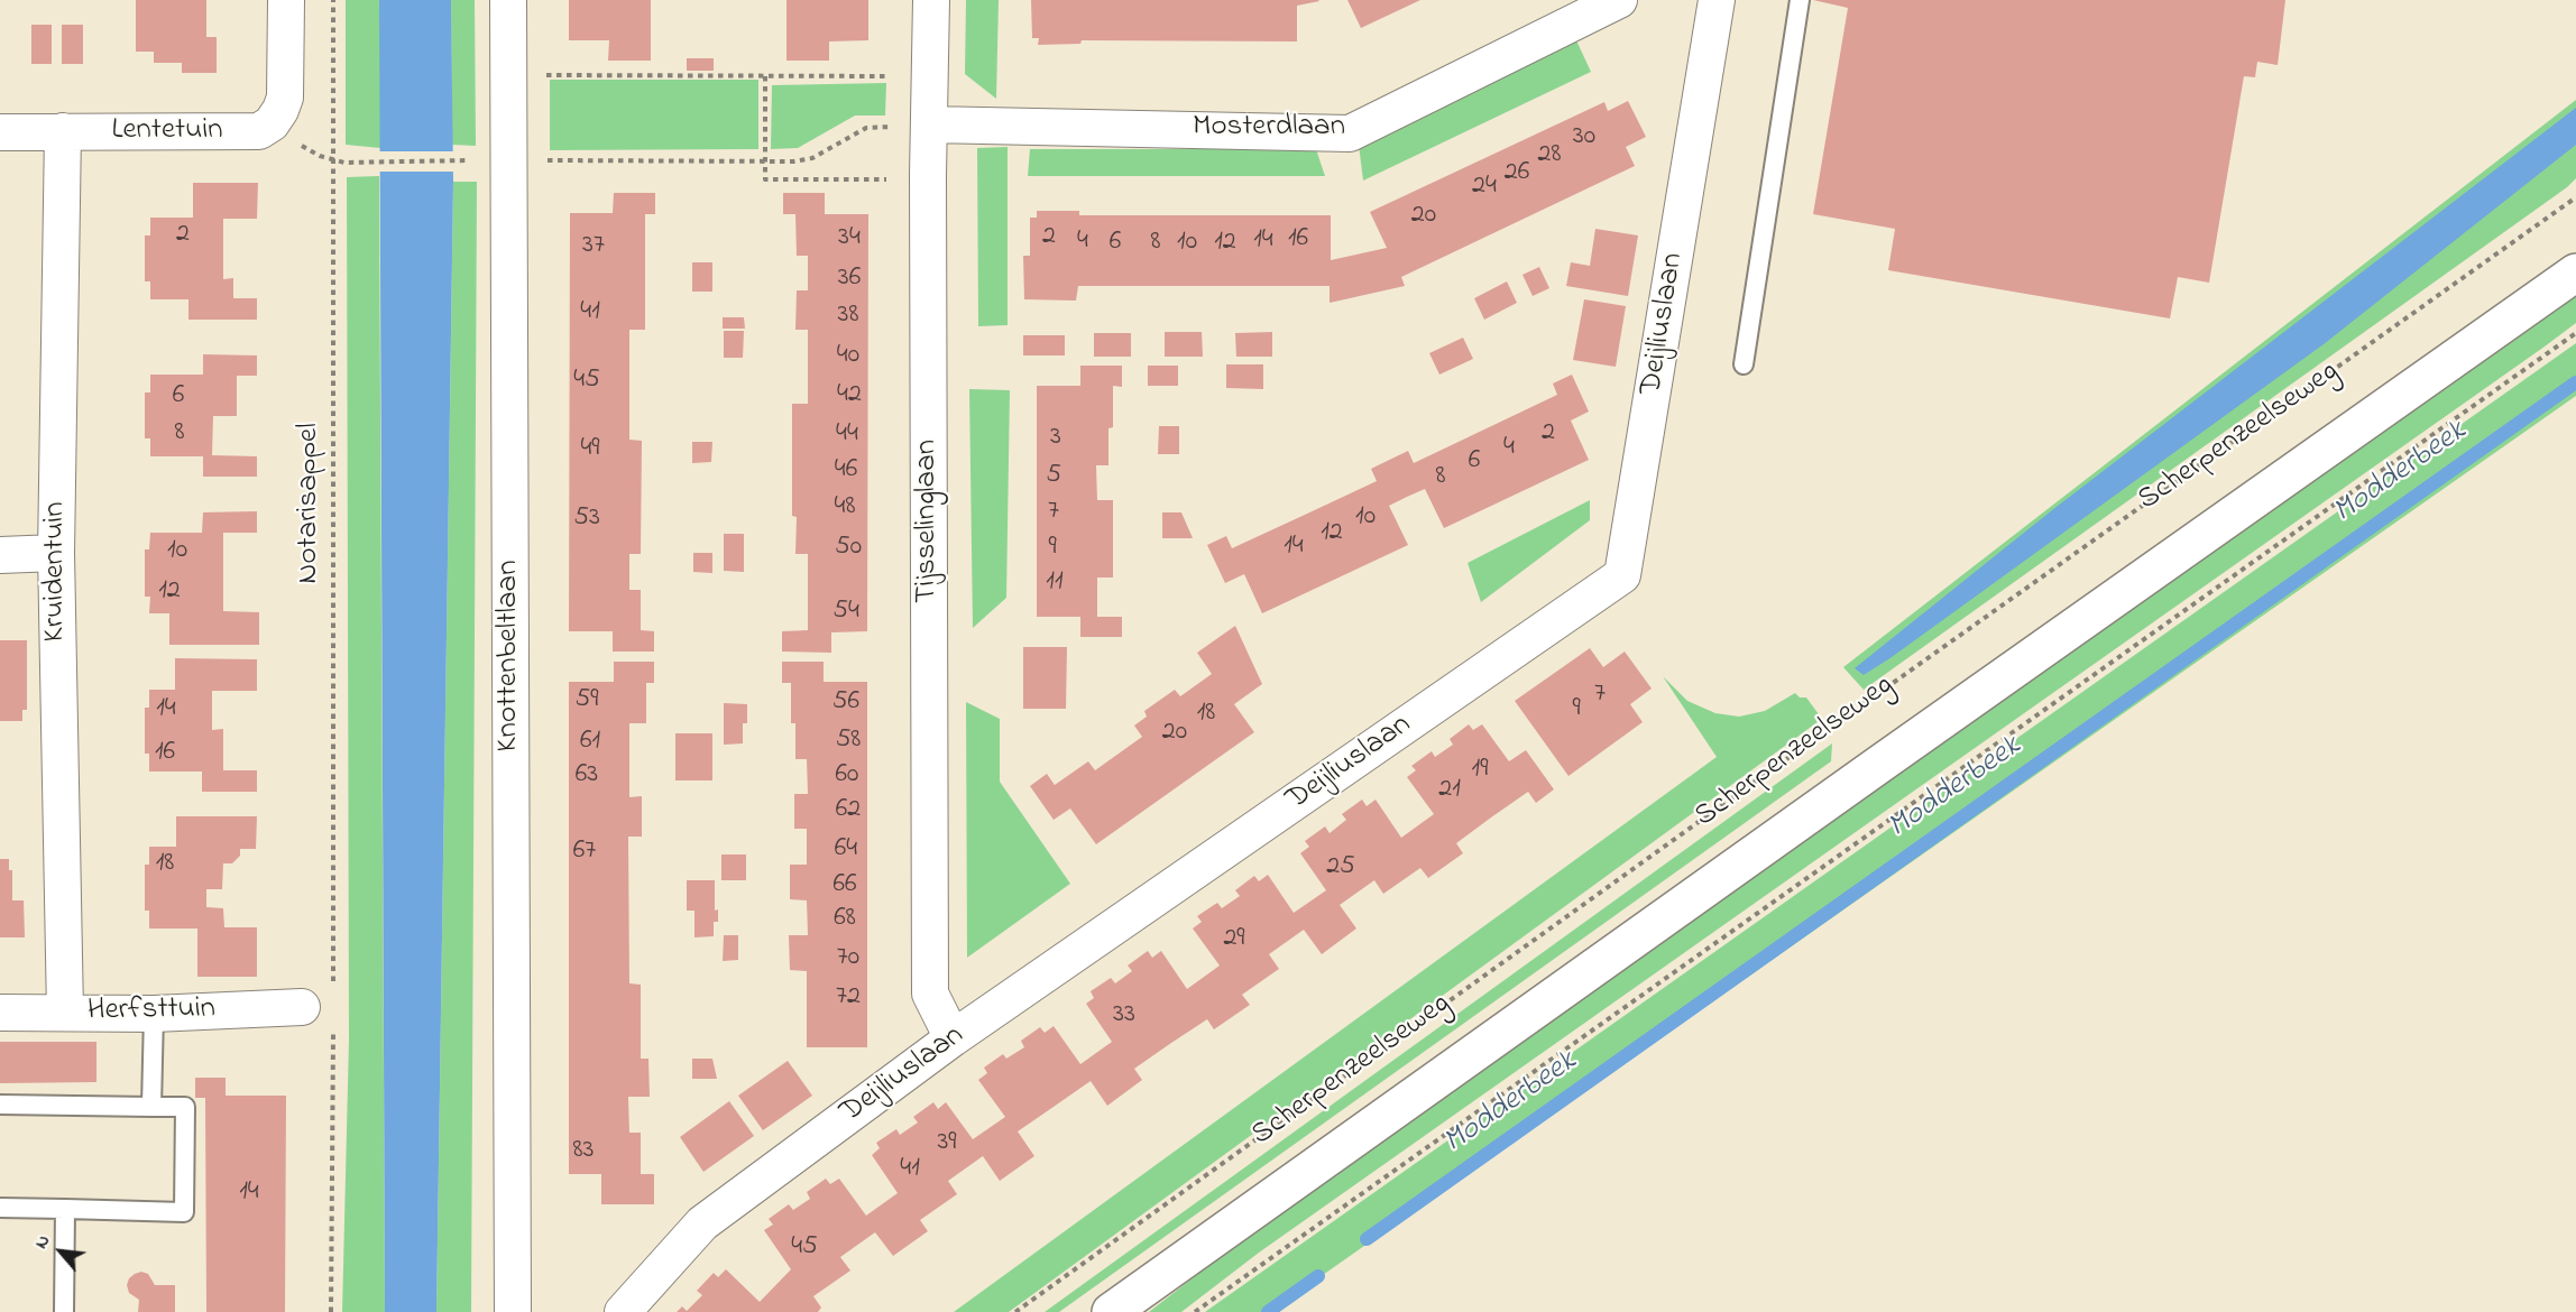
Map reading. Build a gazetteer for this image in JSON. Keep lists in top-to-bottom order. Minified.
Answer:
{"streets":{"main road":["Scherpenzeelseweg"],"street":["Mosterdlaan","Lentetuin","Deijliuslaan","Tijsselinglaan","Kruidentuin","Knottenbeltlaan","Herfsttuin"],"path":["Notarisappel"]},"crossings":[["Mosterdlaan","Tijsselinglaan"],["Lentetuin","Kruidentuin"],["Deijliuslaan","Tijsselinglaan"],["Notarisappel","Herfsttuin"],["Kruidentuin","Herfsttuin"]],"water":["Modderbeek"],"house_numbers":["30","28","26","24","20","2","2","34","16","14","4","6","8","10","12","37","36","41","38","40","45","42","6","8","2","44","3","4","49","6","46","5","8","48","7","10","53","12","14","50","9","10","11","12","54","7","59","56","14","9","18","20","58","61","16","19","63","60","21","62","64","67","18","25","66","68","29","70","72","33","39","83","41","14","45"],"north":"top left"}
